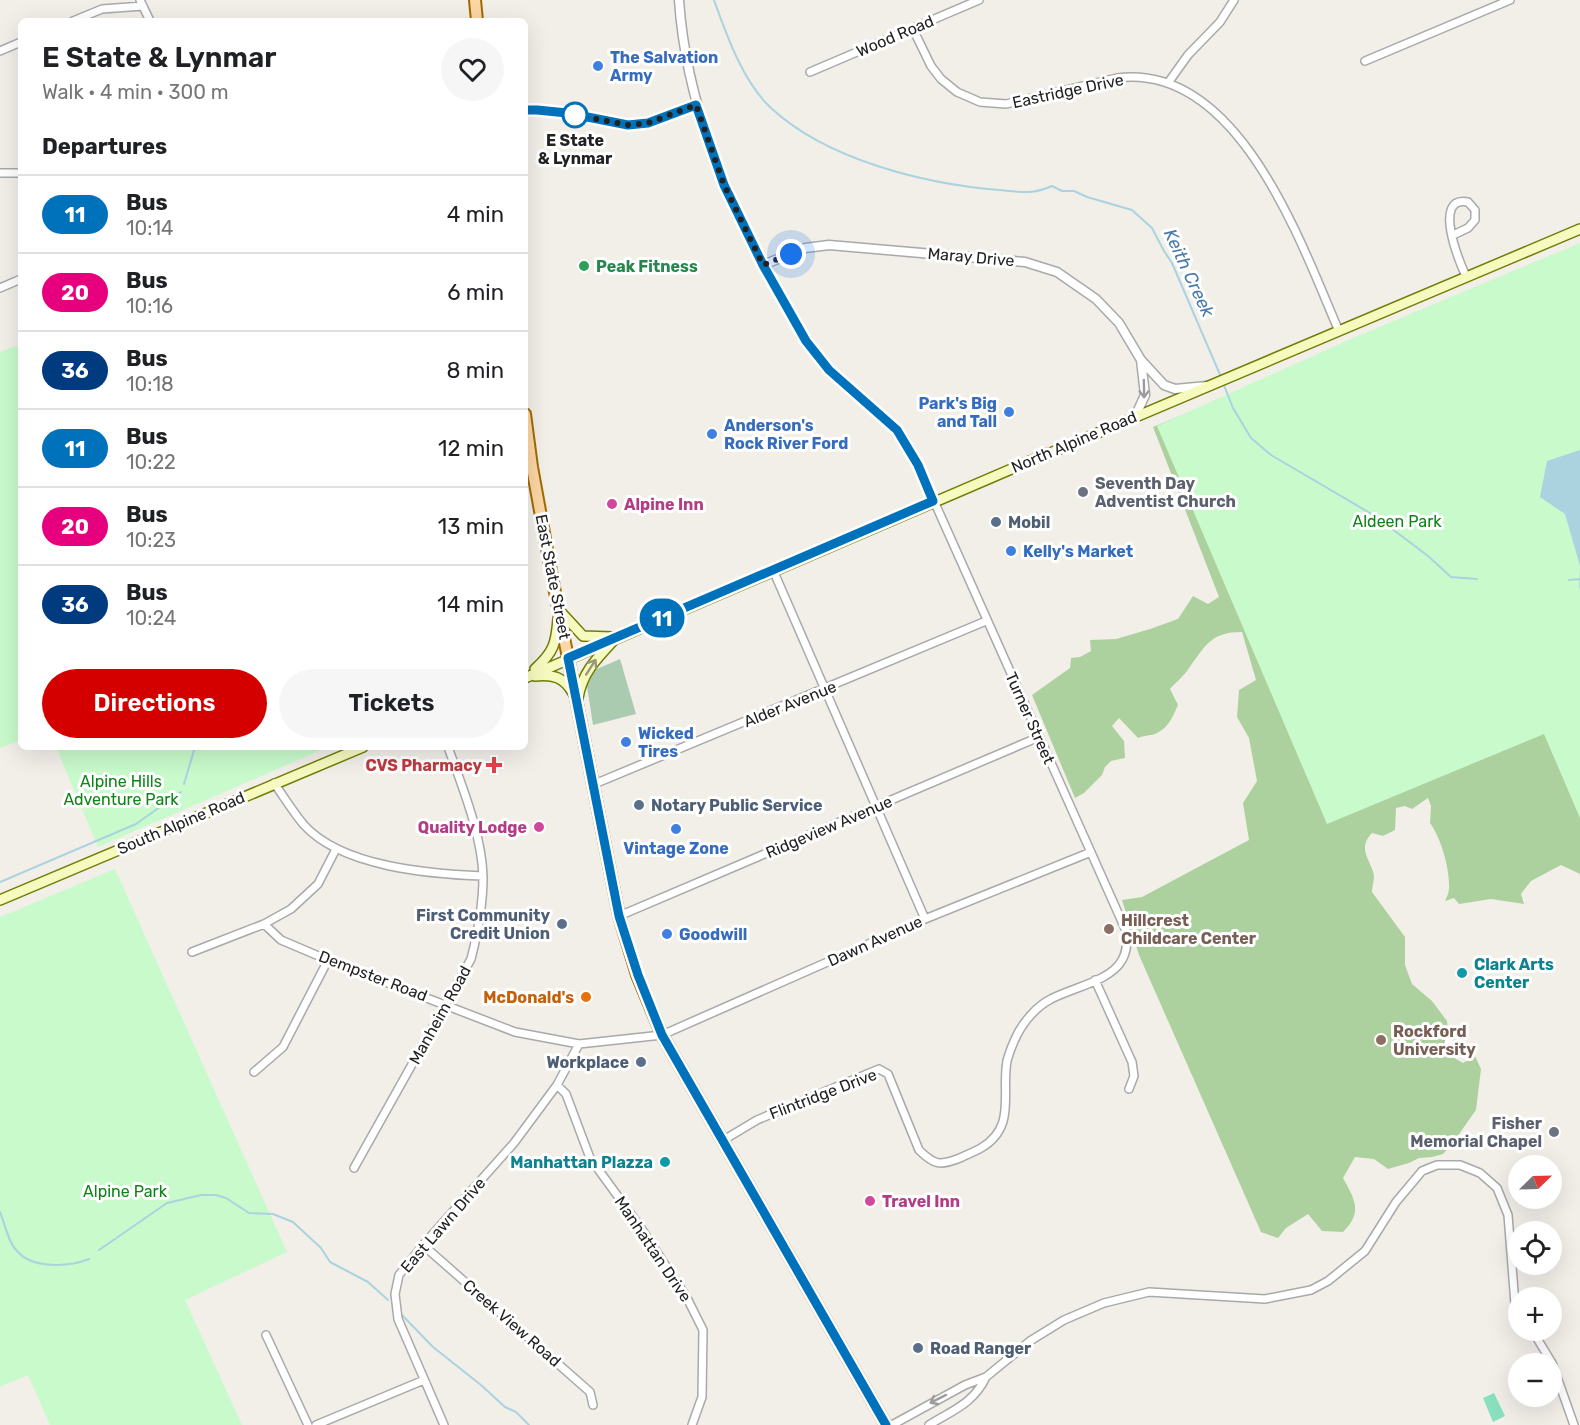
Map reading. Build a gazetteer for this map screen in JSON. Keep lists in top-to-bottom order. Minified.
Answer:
{"streets":{"main road":["North Alpine Road","East State Street","South Alpine Road"],"street":["Wood Road","Eastridge Drive","Maray Drive","Alder Avenue","Turner Street","Ridgeview Avenue","Dawn Avenue","Dempster Road","Manheim Road","Flintridge Drive","East Lawn Drive","Manhattan Drive","Creek View Road"]},"crossings":[["Wood Road","Eastridge Drive"],["Eastridge Drive","North Alpine Road"],["North Alpine Road","East State Street"],["North Alpine Road","Turner Street"],["East State Street","Alder Avenue"],["East State Street","Ridgeview Avenue"],["East State Street","Dawn Avenue"],["East State Street","Dempster Road"],["East State Street","Flintridge Drive"],["Alder Avenue","Turner Street"],["Turner Street","Ridgeview Avenue"],["Turner Street","Dawn Avenue"],["Turner Street","Flintridge Drive"],["Dawn Avenue","Dempster Road"],["Dempster Road","Manheim Road"],["Dempster Road","East Lawn Drive"],["East Lawn Drive","Manhattan Drive"],["East Lawn Drive","Creek View Road"]],"water":["Keith Creek"],"parks":["Aldeen Park","Alpine Hills Adventure Park","Alpine Park"],"places":{"other":["The Salvation Army","E State & Lynmar","Peak Fitness","Park's Big and Tall","Anderson's Rock River Ford","Seventh Day Adventist Church","Alpine Inn","Mobil","Kelly's Market","Wicked Tires","Notary Public Service","Quality Lodge","Vintage Zone","First Community Credit Union","Hillcrest Childcare Center","Goodwill","Clark Arts Center","McDonald's","Rockford University","Workplace","Fisher Memorial Chapel","Manhattan Plazza","Travel Inn","Road Ranger"],"health":["CVS Pharmacy"]},"lines":["bus line 11"],"north":"top right","page":{"on_map":"11","heading":[["E State & Lynmar","Walk · 4 min · 300 m"],"Departures"],"list":[{"mark":"11","name":"Bus","note":"10:14","value":"4 min"},{"mark":"20","name":"Bus","note":"10:16","value":"6 min"},{"mark":"36","name":"Bus","note":"10:18","value":"8 min"},{"mark":"11","name":"Bus","note":"10:22","value":"12 min"},{"mark":"20","name":"Bus","note":"10:23","value":"13 min"},{"mark":"36","name":"Bus","note":"10:24","value":"14 min"}],"buttons":["Directions","Tickets"],"map_buttons":["+","−"]}}
